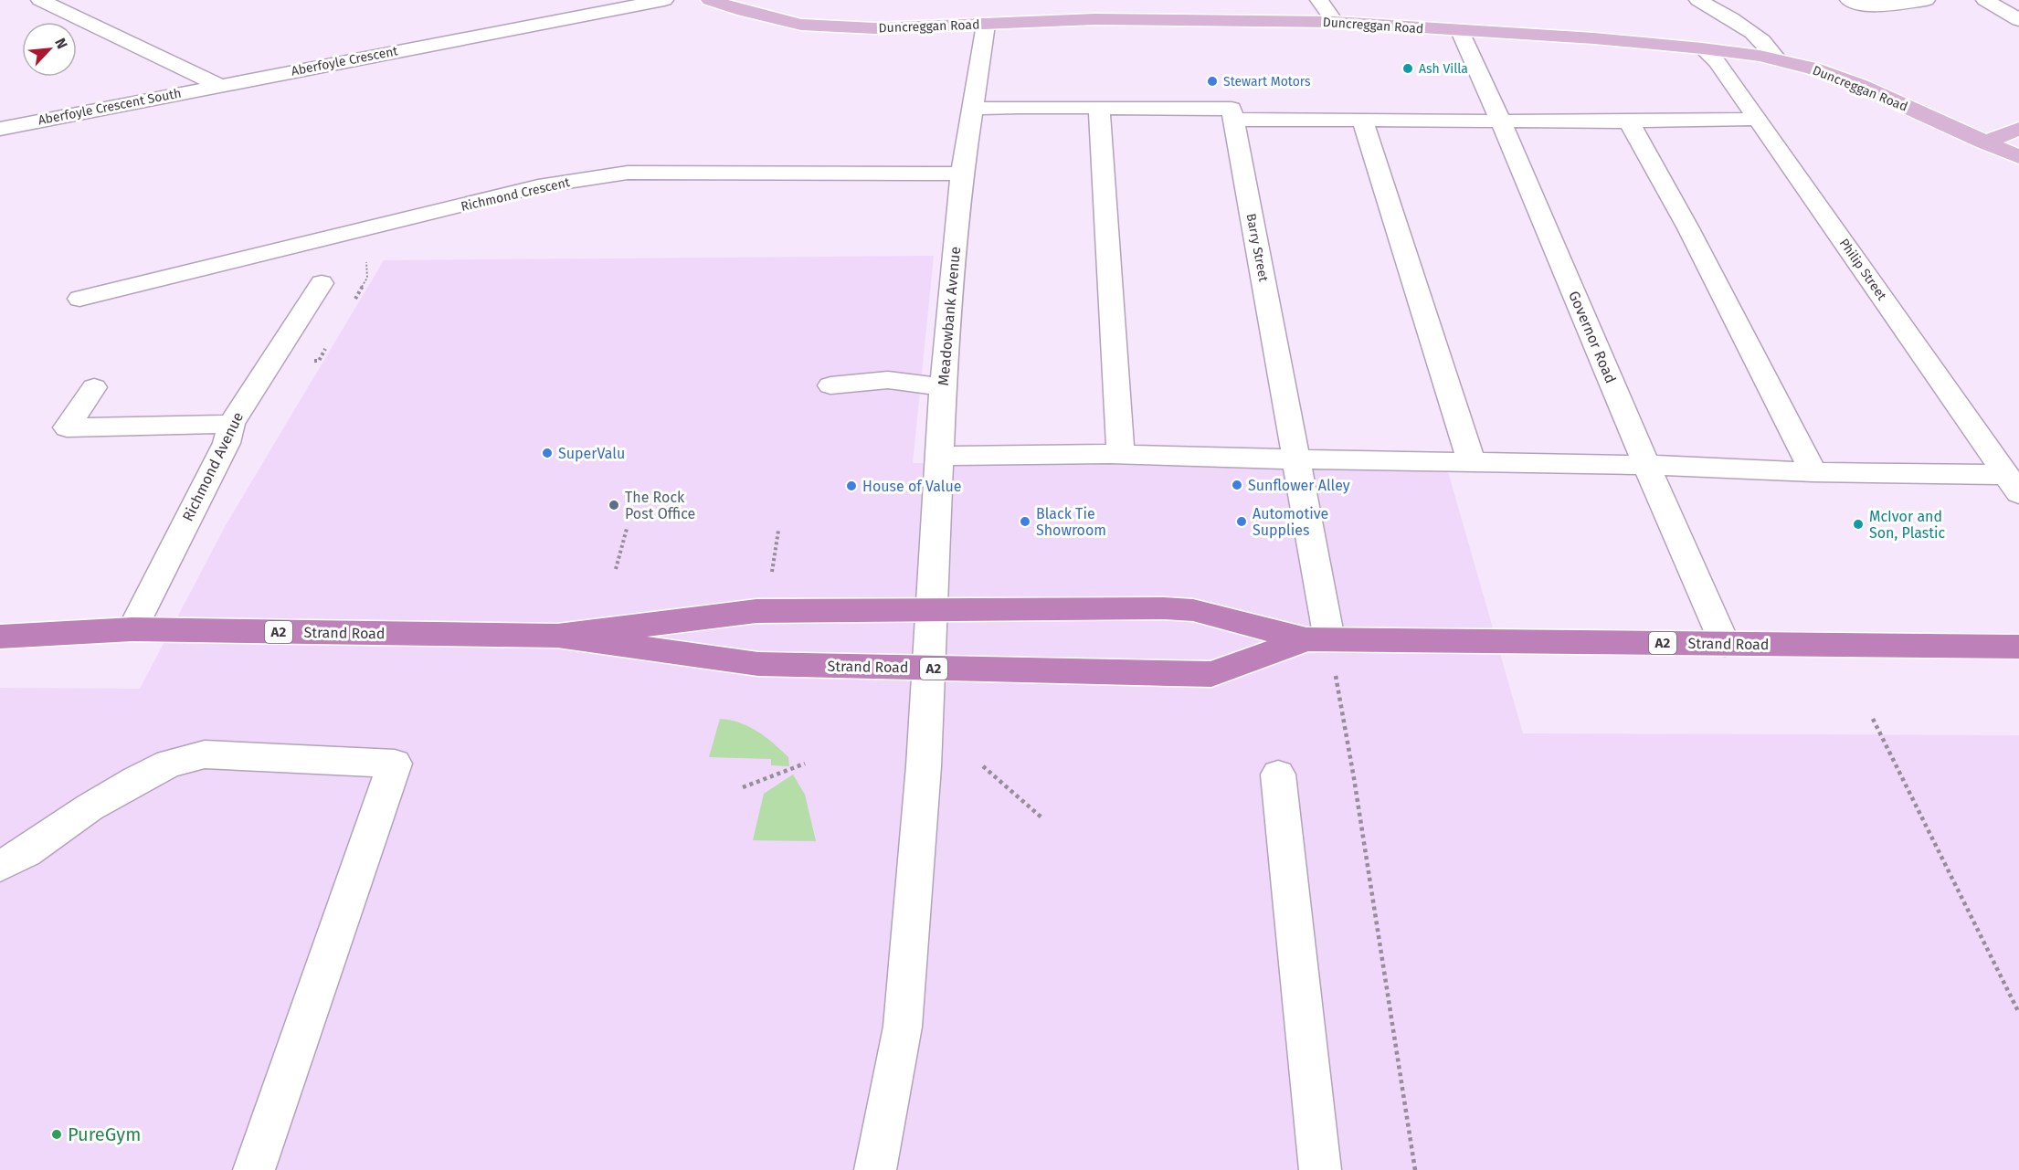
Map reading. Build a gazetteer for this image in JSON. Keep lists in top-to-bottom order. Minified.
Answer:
{"streets":{"highway":["A2","Strand Road"],"main road":["Duncreggan Road"],"street":["Aberfoyle Crescent","Aberfoyle Crescent South","Richmond Crescent","Barry Street","Philip Street","Meadowbank Avenue","Governor Road","Richmond Avenue"]},"crossings":[["Duncreggan Road","Philip Street"],["Duncreggan Road","Meadowbank Avenue"],["Duncreggan Road","Governor Road"],["Aberfoyle Crescent","Aberfoyle Crescent South"],["Richmond Crescent","Meadowbank Avenue"],["Barry Street","Strand Road"],["Meadowbank Avenue","Strand Road"],["Governor Road","Strand Road"],["Richmond Avenue","Strand Road"]],"places":["Ash Villa","Stewart Motors","SuperValu","Sunflower Alley","House of Value","The Rock Post Office","Black Tie Showroom","Automotive Supplies","McIvor and Son, Plastic","PureGym"],"north":"top right"}
